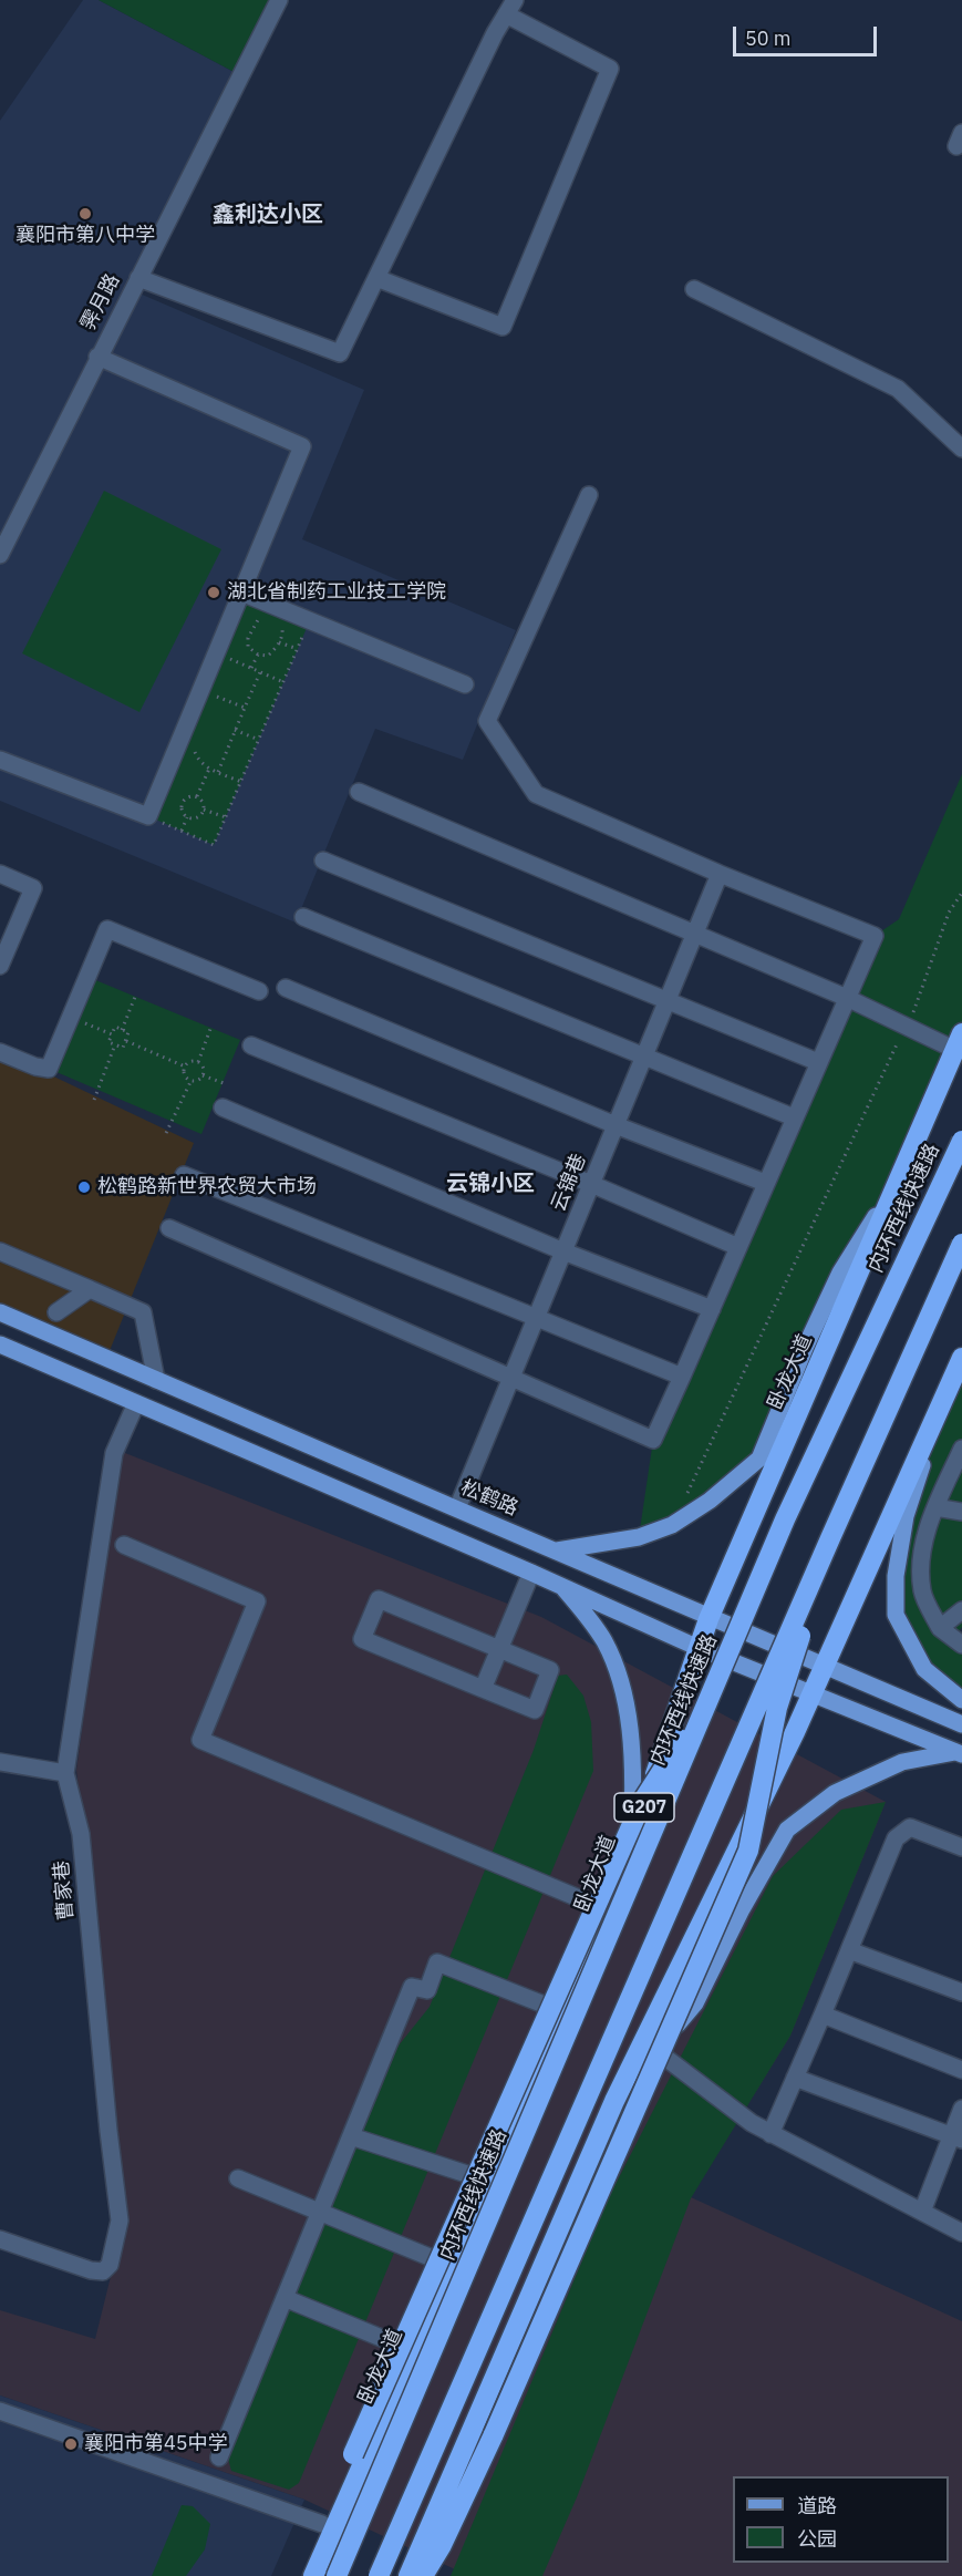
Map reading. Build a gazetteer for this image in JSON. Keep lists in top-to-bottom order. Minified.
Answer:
{"streets":{"highway":["内环西线快速路","卧龙大道","G207"],"main road":["松鹤路"],"street":["霁月路","云锦巷","曹家巷"]},"crossings":[["云锦巷","松鹤路"],["卧龙大道","松鹤路"]],"districts":["鑫利达小区","云锦小区"],"places":["襄阳市第八中学","湖北省制药工业技工学院","松鹤路新世界农贸大市场","襄阳市第45中学"],"legend":["道路","公园"],"scale_bar":"50 m"}
